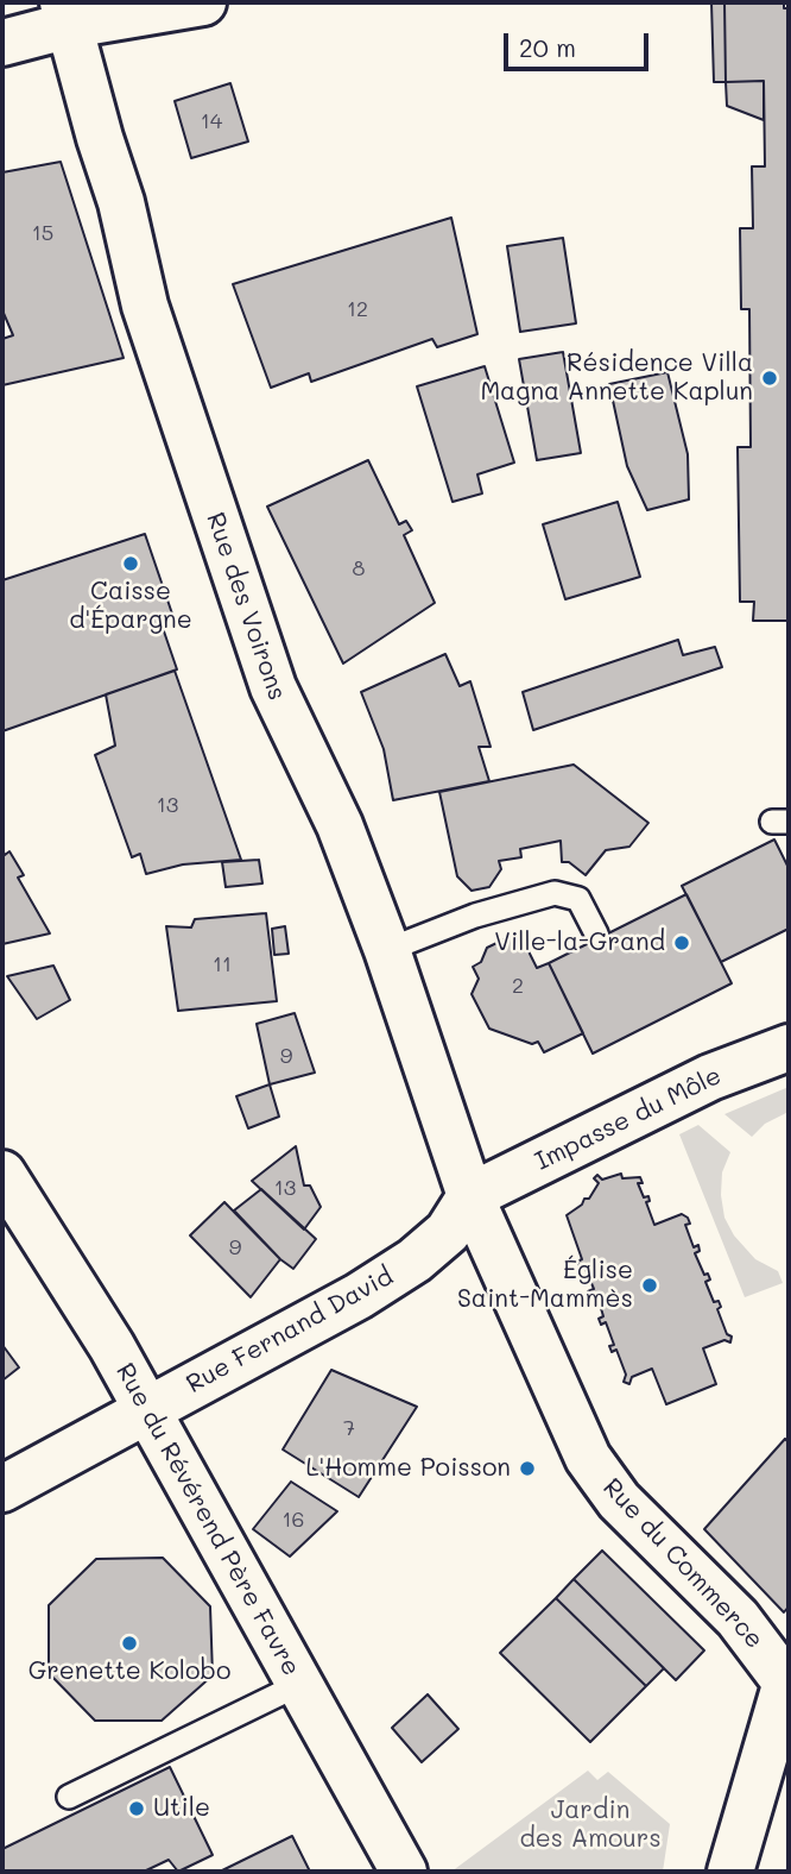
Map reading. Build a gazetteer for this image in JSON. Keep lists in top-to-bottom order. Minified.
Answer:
{"streets":{"street":["Rue des Voirons","Impasse du Môle","Rue Fernand David","Rue du Révérend Père Favre","Rue du Commerce"]},"crossings":[["Rue des Voirons","Impasse du Môle"],["Rue des Voirons","Rue Fernand David"],["Rue des Voirons","Rue du Commerce"],["Impasse du Môle","Rue Fernand David"],["Impasse du Môle","Rue du Commerce"],["Rue Fernand David","Rue du Révérend Père Favre"],["Rue Fernand David","Rue du Commerce"]],"parks":["Jardin des Amours"],"places":["Résidence Villa Magna Annette Kaplun","Caisse d'Épargne","Ville-la-Grand","Église Saint-Mammès","L'Homme Poisson","Grenette Kolobo","Utile"],"house_numbers":["14","15","12","8","13","11","2","9","13","9","7","16"],"scale_bar":"20 m"}
